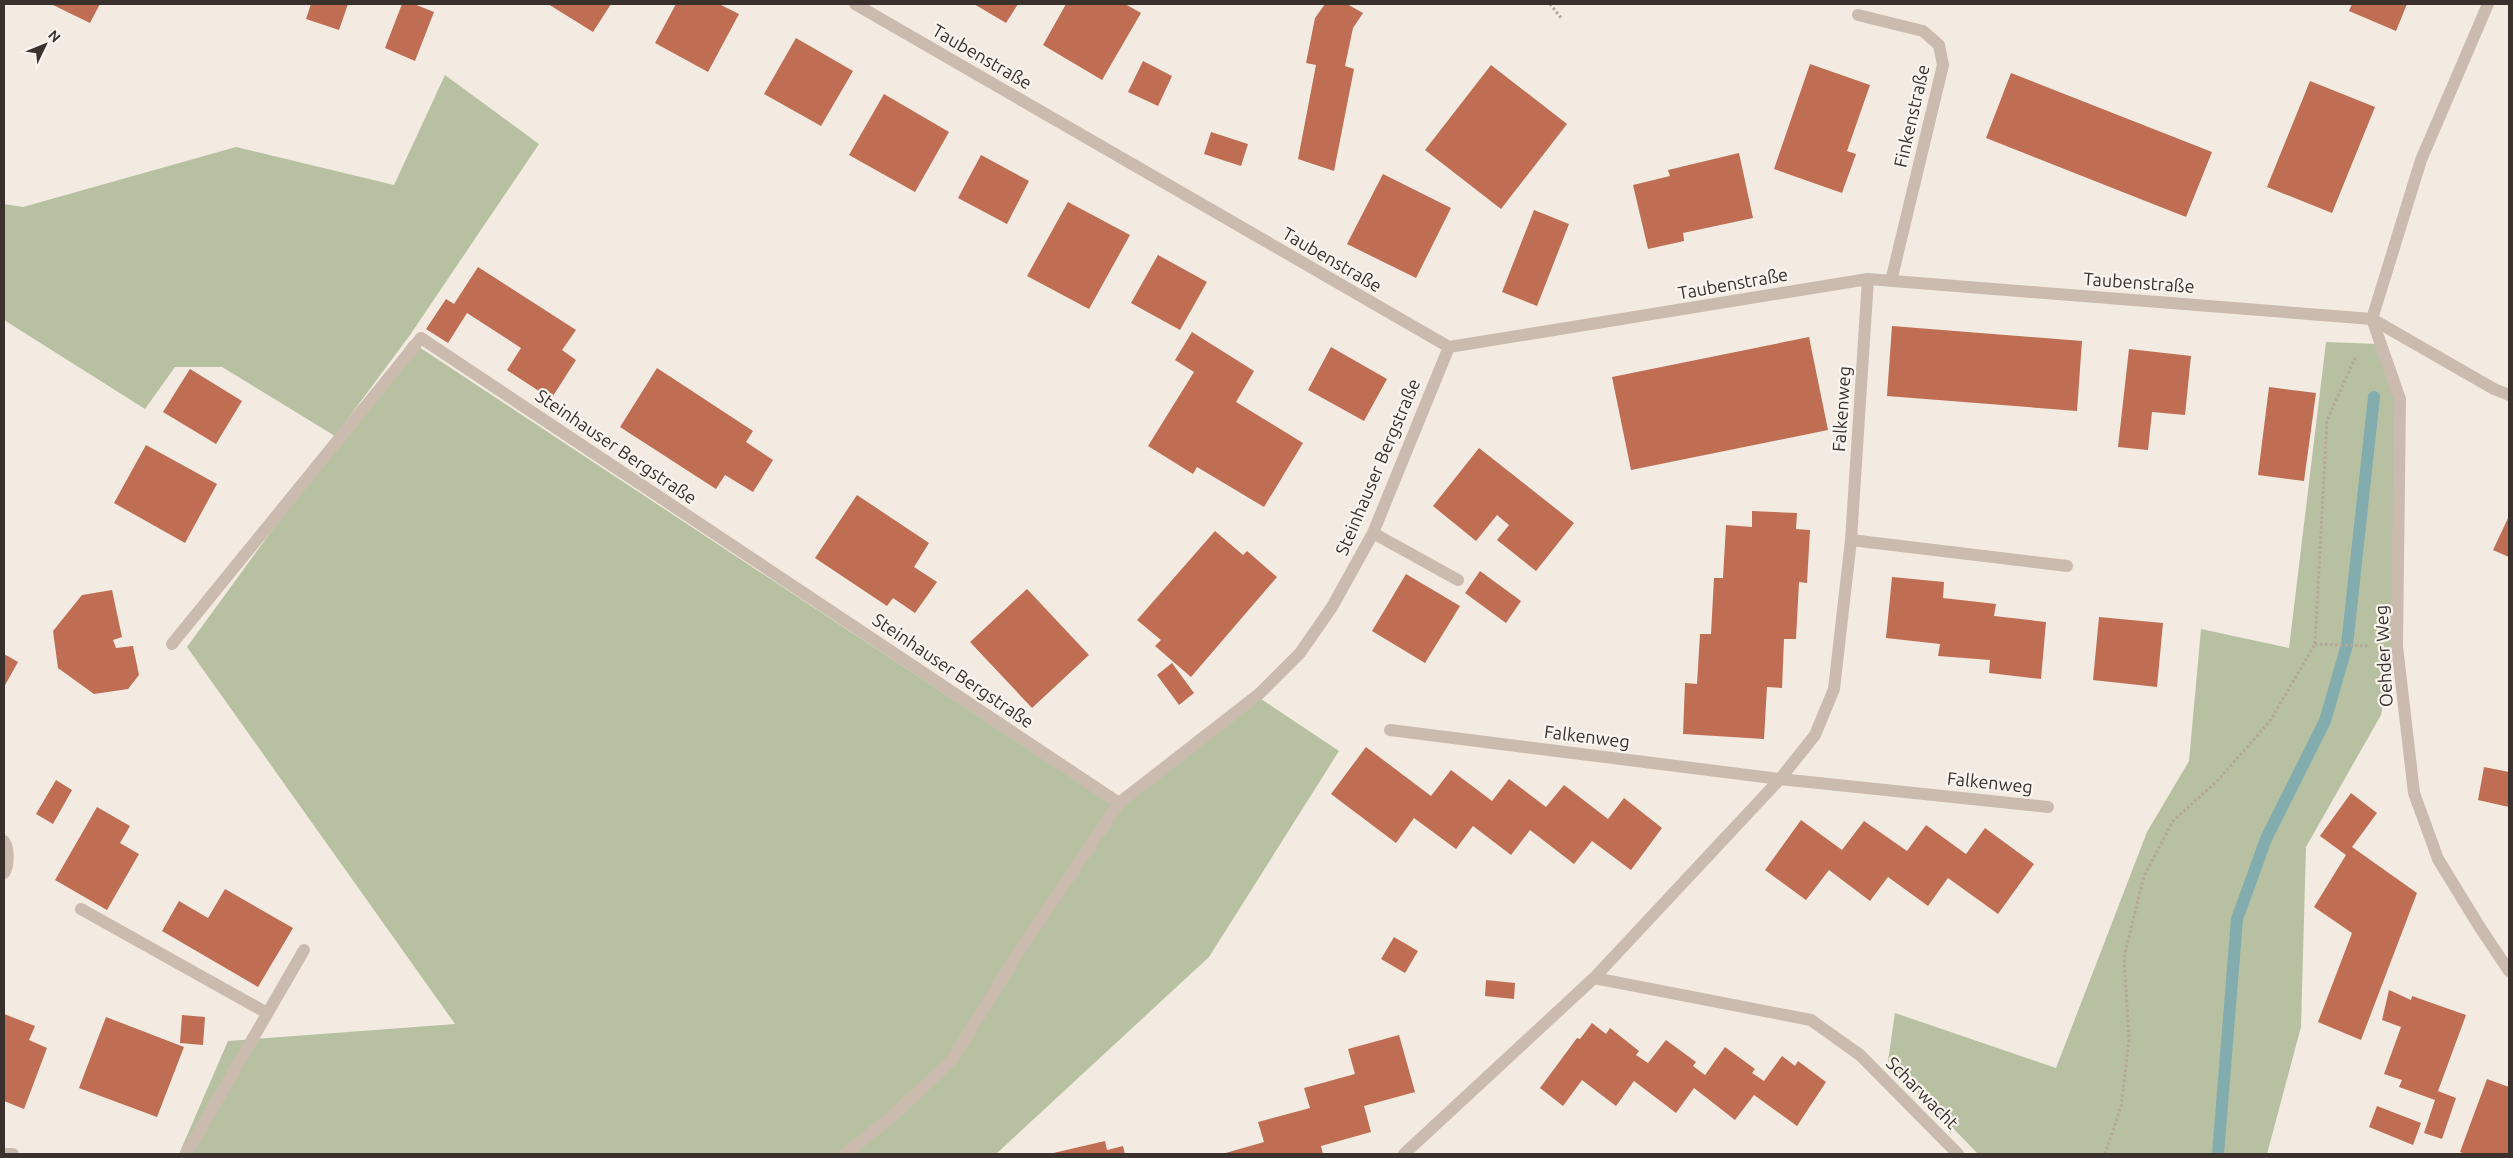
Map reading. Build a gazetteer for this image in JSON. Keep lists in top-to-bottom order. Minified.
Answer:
{"streets":{"street":["Taubenstraße","Finkenstraße","Falkenweg","Steinhauser Bergstraße","Oehder Weg","Scharwacht"]},"crossings":[["Taubenstraße","Finkenstraße"],["Taubenstraße","Falkenweg"],["Taubenstraße","Steinhauser Bergstraße"],["Taubenstraße","Oehder Weg"],["Falkenweg","Scharwacht"]],"north":"top right"}
